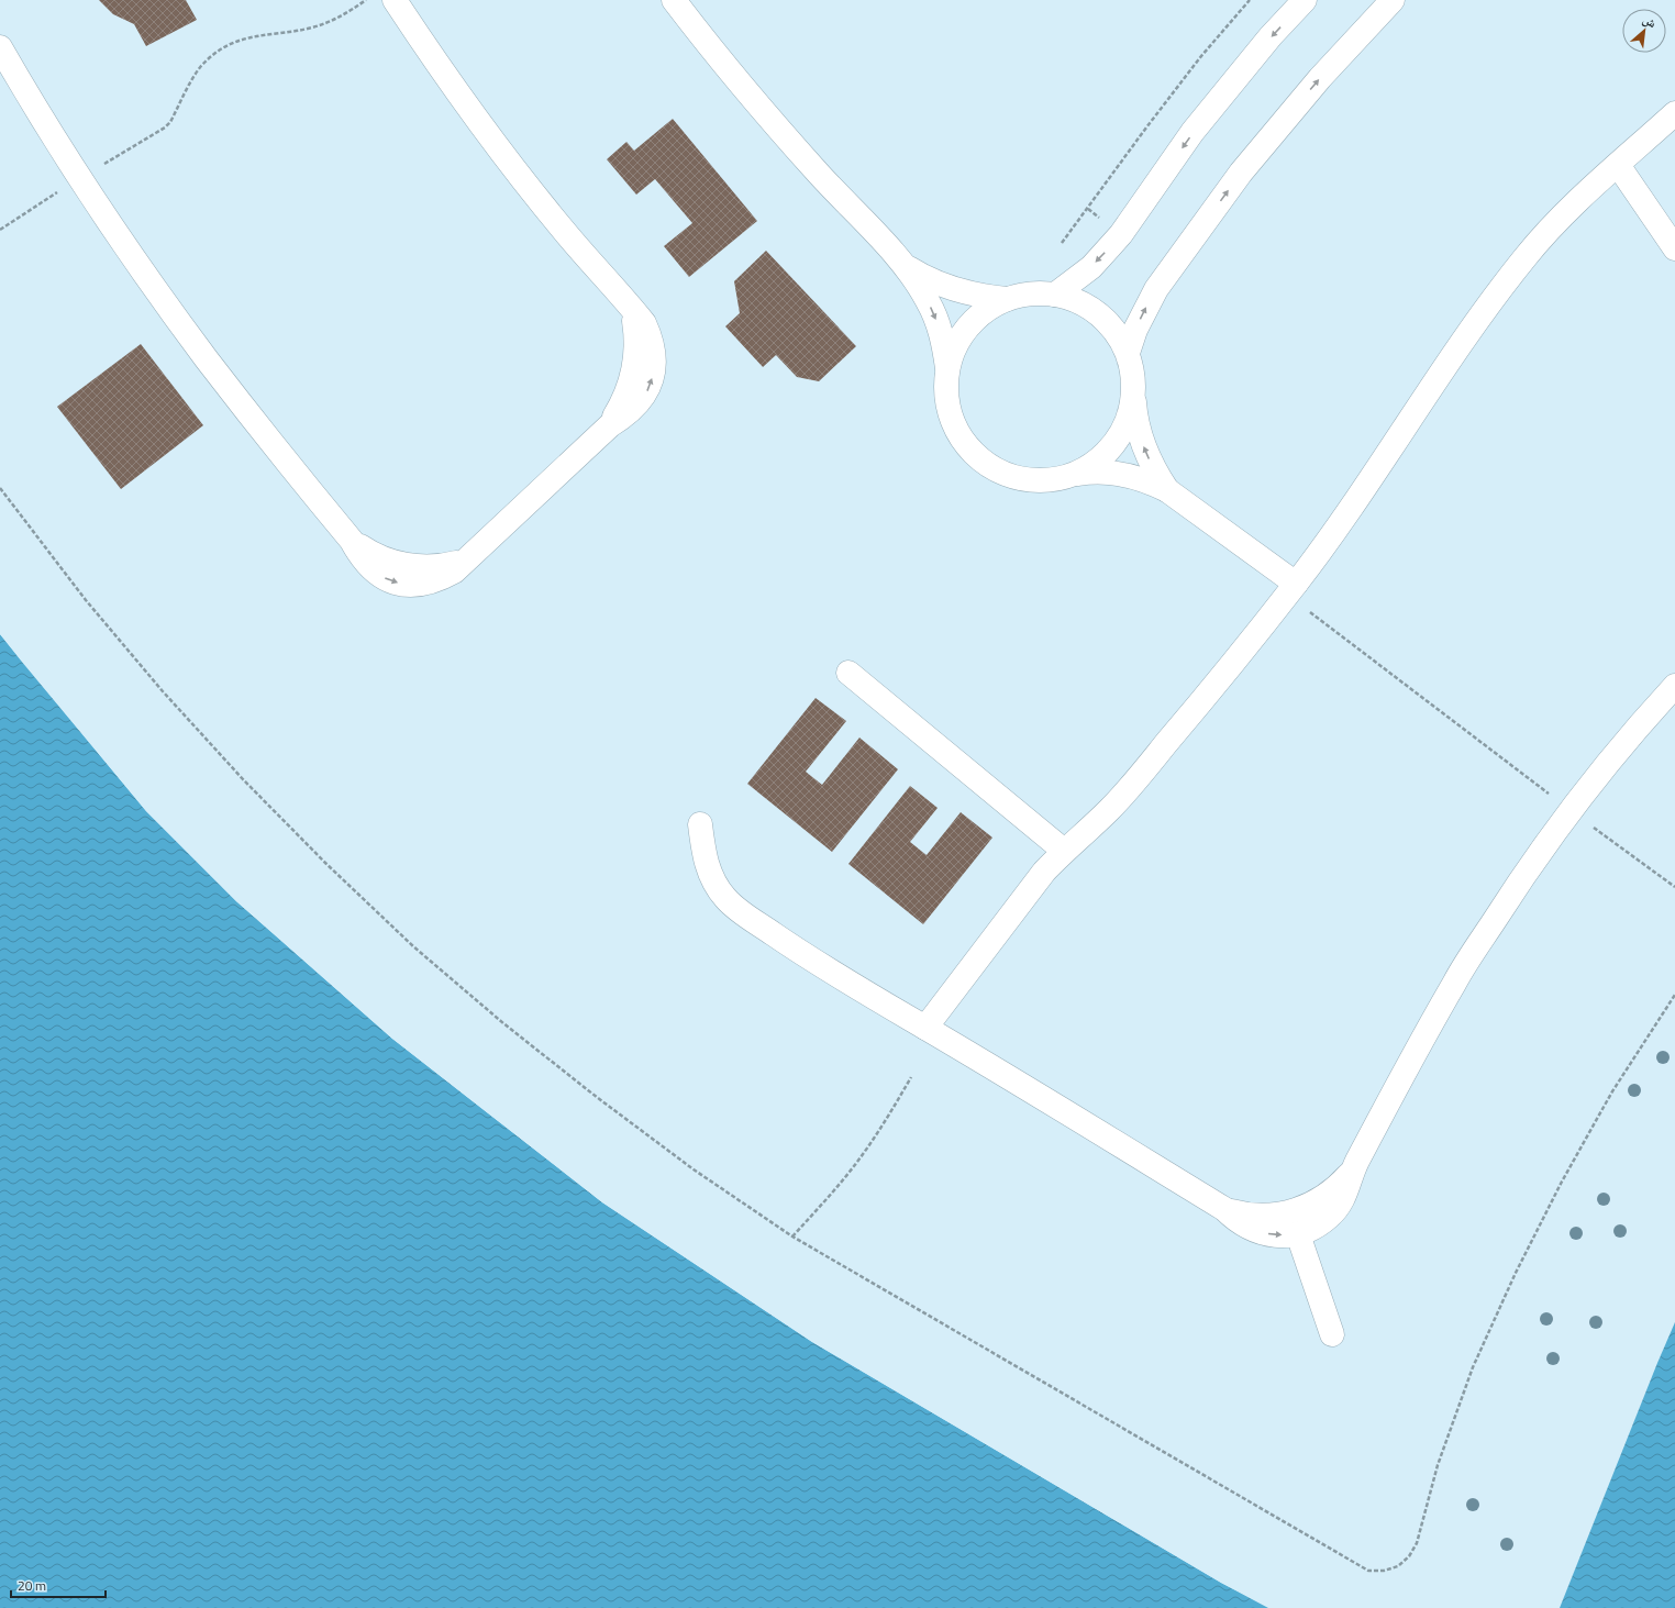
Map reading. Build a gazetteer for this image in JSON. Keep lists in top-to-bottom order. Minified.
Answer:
{"scale_bar":"20 m","north":"top right"}
